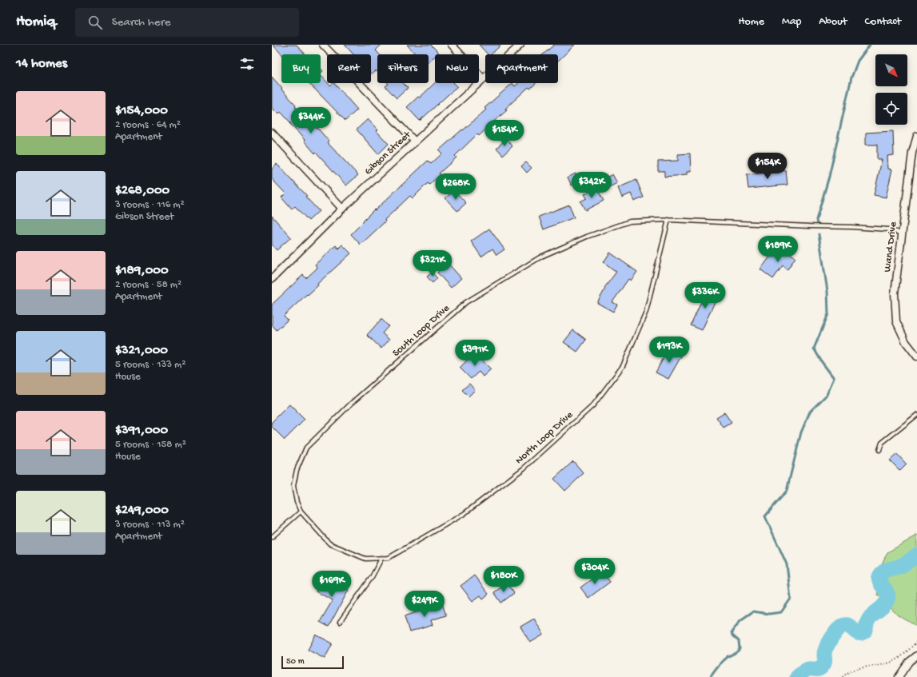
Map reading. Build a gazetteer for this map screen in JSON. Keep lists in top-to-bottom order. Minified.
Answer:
{"streets":{"street":["Gibson Street","Wand Drive"],"lane":["South Loop Drive","North Loop Drive"]},"crossings":[["Wand Drive","South Loop Drive"],["South Loop Drive","North Loop Drive"]],"scale_bar":"50 m","north":"bottom right","page":{"header":"Homiq","search":"Search here","nav":["Home","Map","About","Contact"],"heading":"14 homes","chip":["Buy","Rent","Filters","New","Apartment"],"list":[{"name":"$154,000","note":"2 rooms · 64 m² · Apartment"},{"name":"$268,000","note":"3 rooms · 116 m² · Gibson Street"},{"name":"$189,000","note":"2 rooms · 58 m² · Apartment"},{"name":"$321,000","note":"5 rooms · 133 m² · House"},{"name":"$391,000","note":"5 rooms · 158 m² · House"},{"name":"$249,000","note":"3 rooms · 113 m² · Apartment"}],"price":["$344K","$154K","$154K","$342K","$268K","$189K","$321K","$336K","$193K","$391K","$304K","$180K","$169K","$249K"],"scale":"50 m"}}
